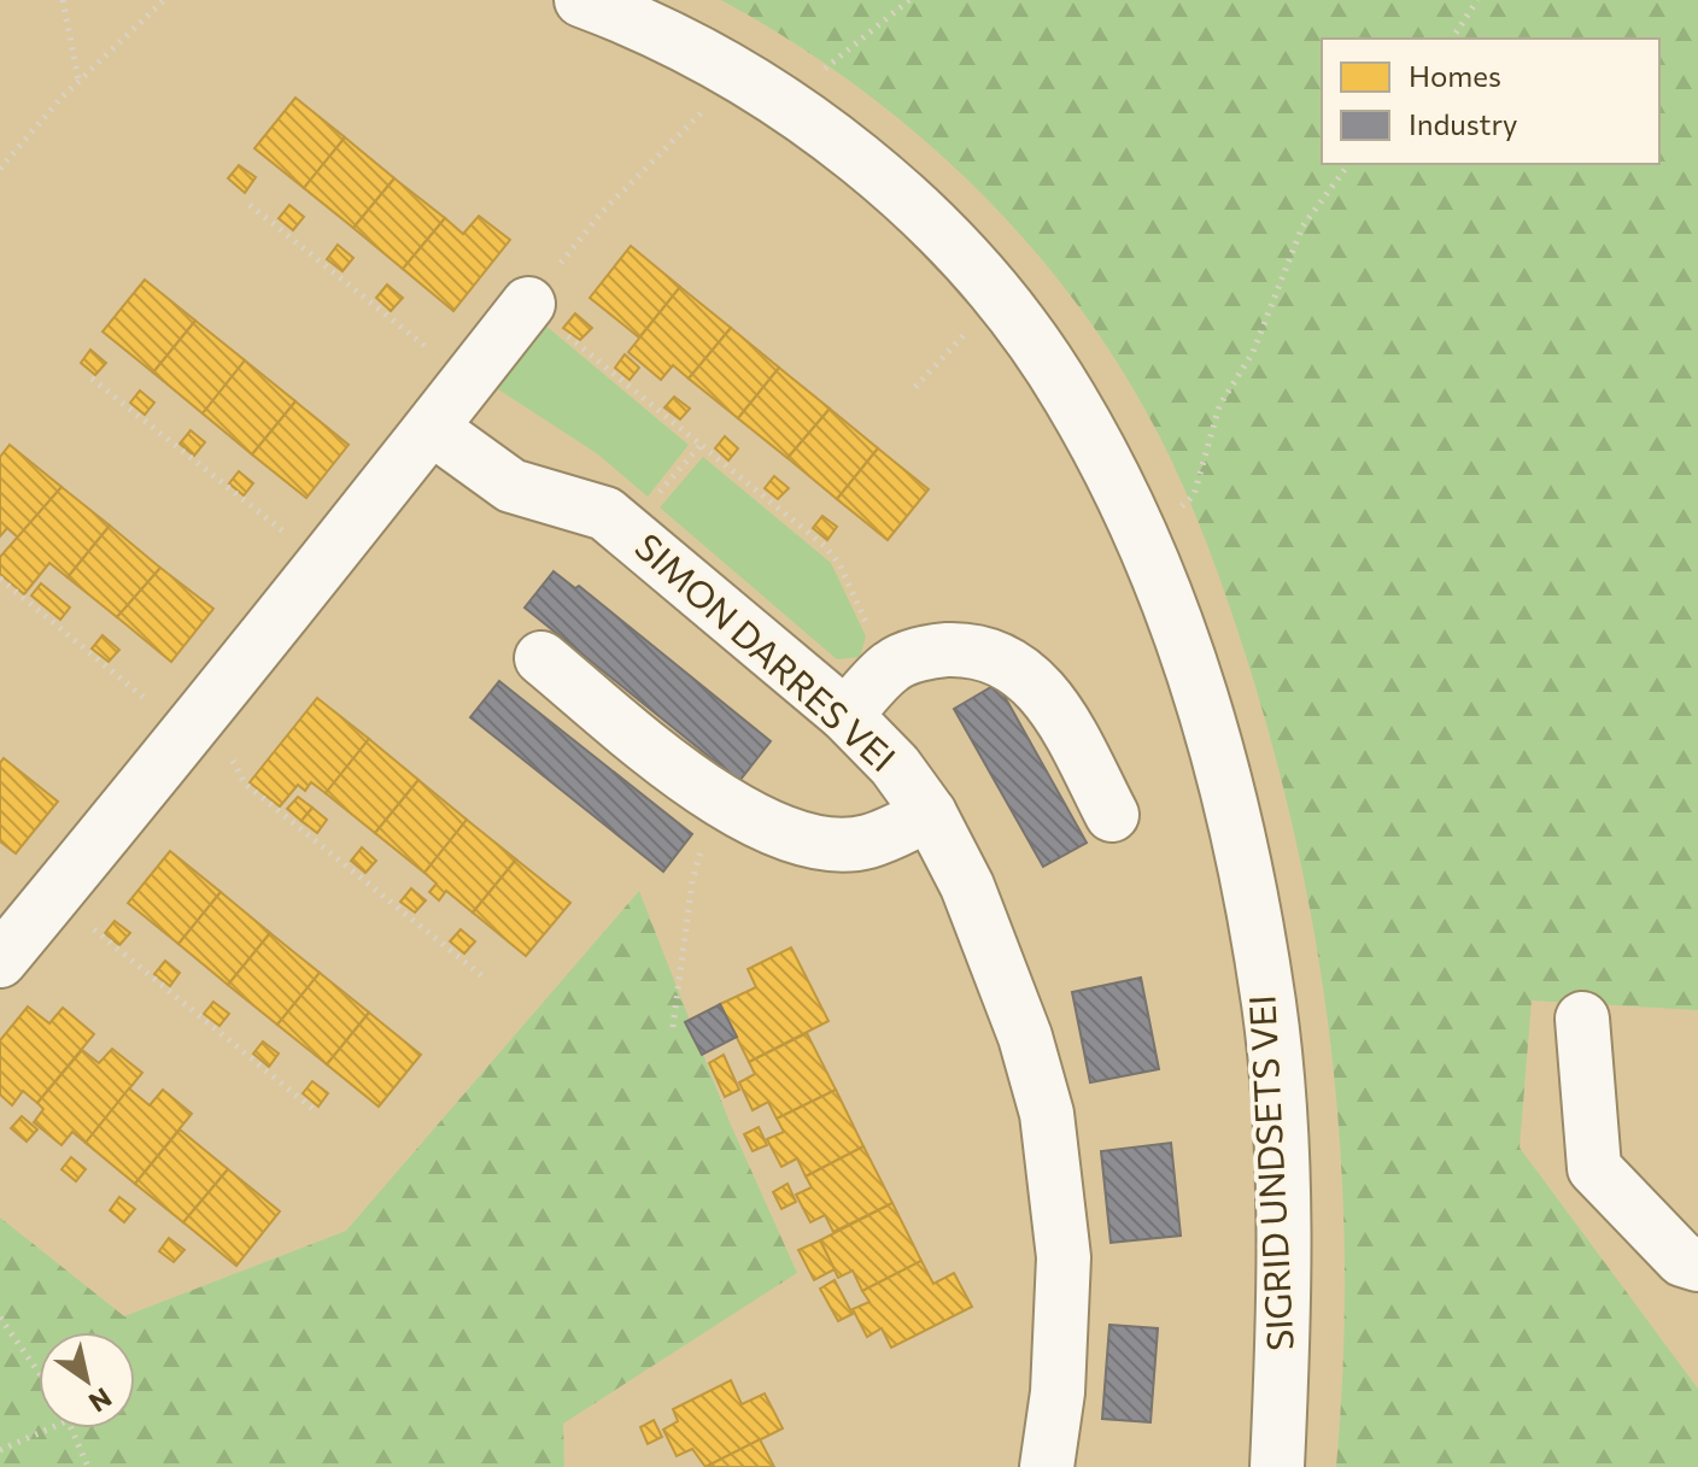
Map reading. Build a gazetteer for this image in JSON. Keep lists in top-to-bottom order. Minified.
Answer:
{"streets":{"street":["SIMON DARRES VEI","SIGRID UNDSETS VEI"]},"legend":["Homes","Industry"],"north":"bottom right"}
